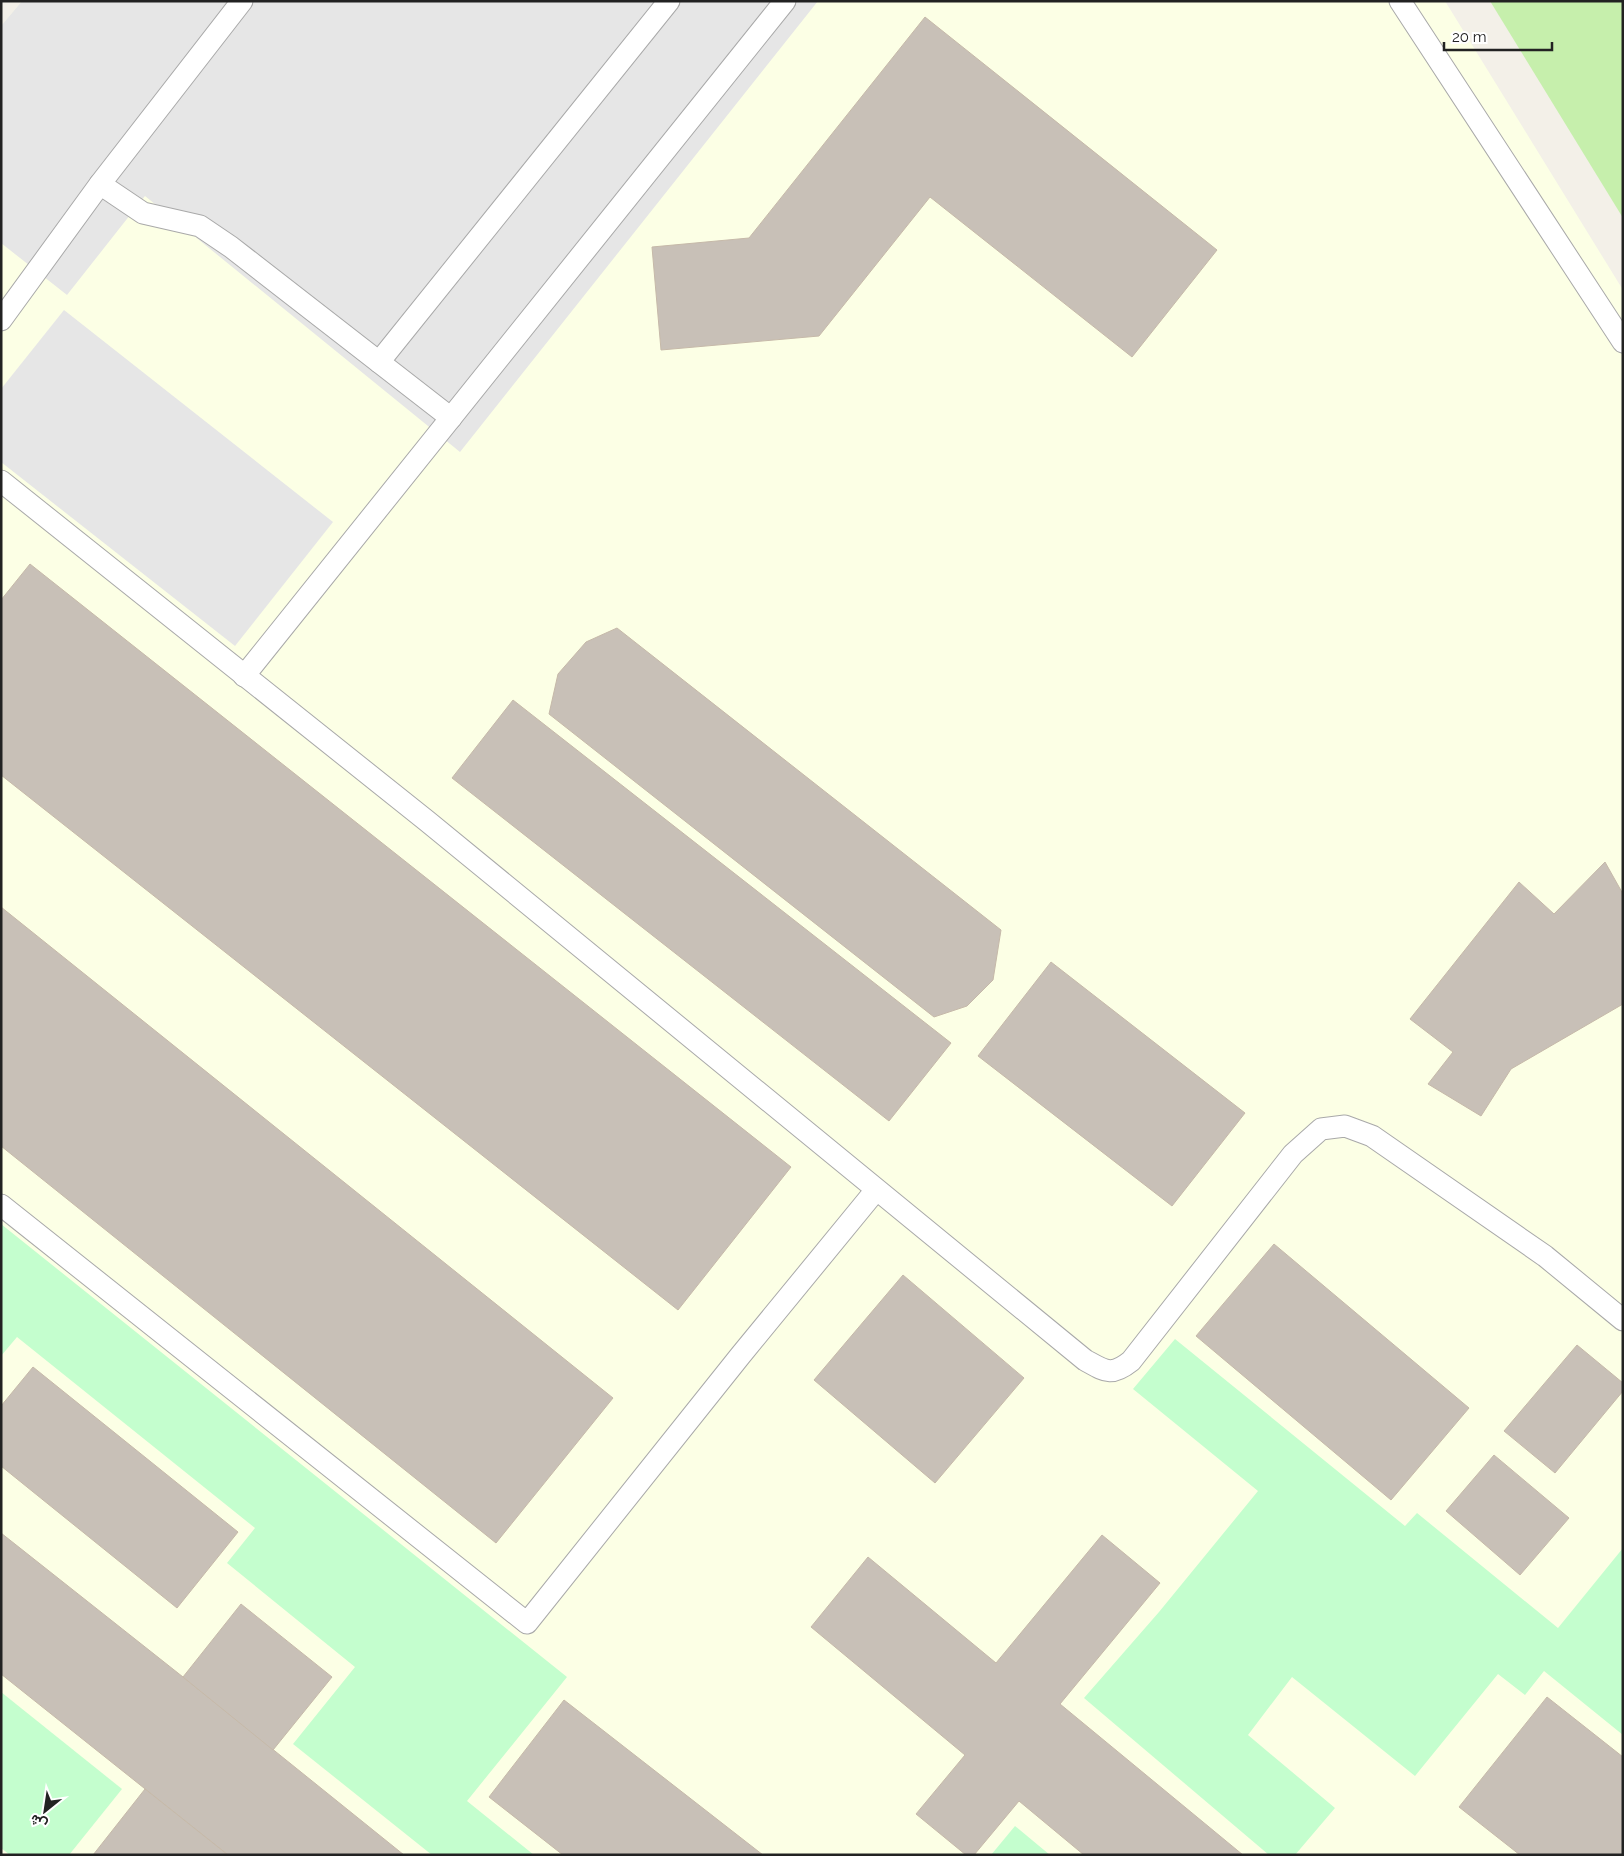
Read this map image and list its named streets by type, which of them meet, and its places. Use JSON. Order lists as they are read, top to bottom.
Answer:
{
  "scale_bar": "20 m",
  "north": "bottom left"
}
